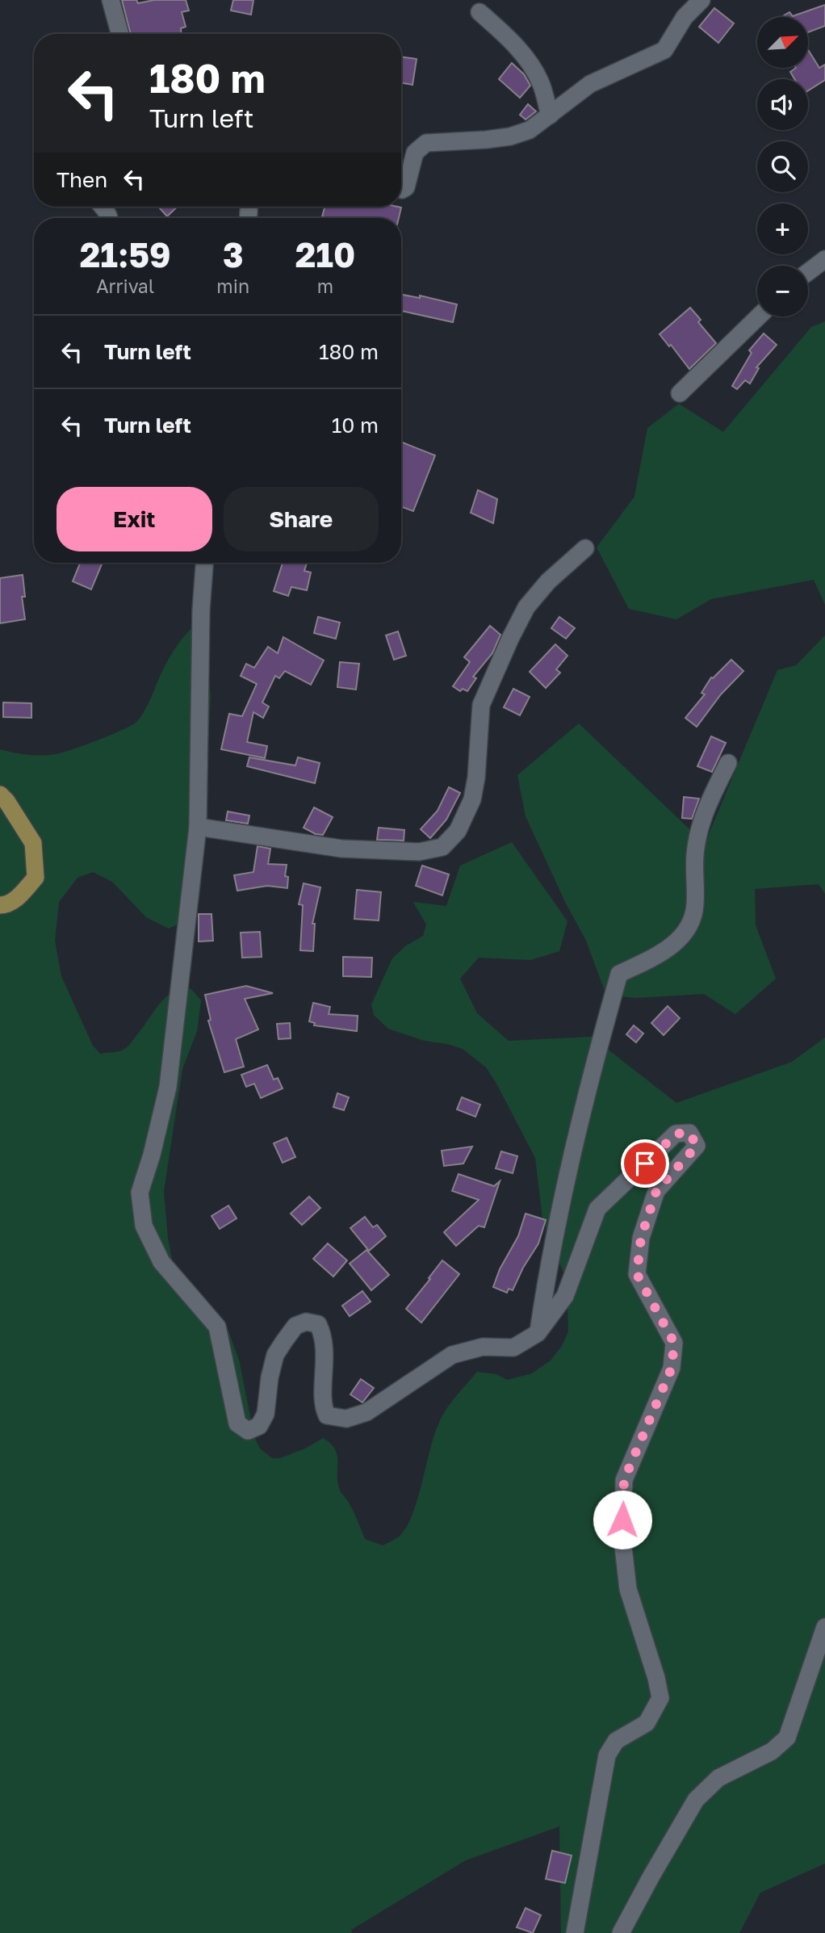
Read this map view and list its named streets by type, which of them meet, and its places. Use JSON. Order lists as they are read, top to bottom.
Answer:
{
  "north": "top right",
  "page": {
    "map_buttons": ["+", "−"],
    "turn": ["180 m", "Turn left"],
    "then": "Then",
    "eta": [
      "21:59",
      "Arrival",
      "3",
      "min",
      "210",
      "m"
    ],
    "list": [
      {
        "name": "Turn left",
        "value": "180 m"
      },
      {
        "name": "Turn left",
        "value": "10 m"
      }
    ],
    "buttons": ["Exit", "Share"]
  }
}
